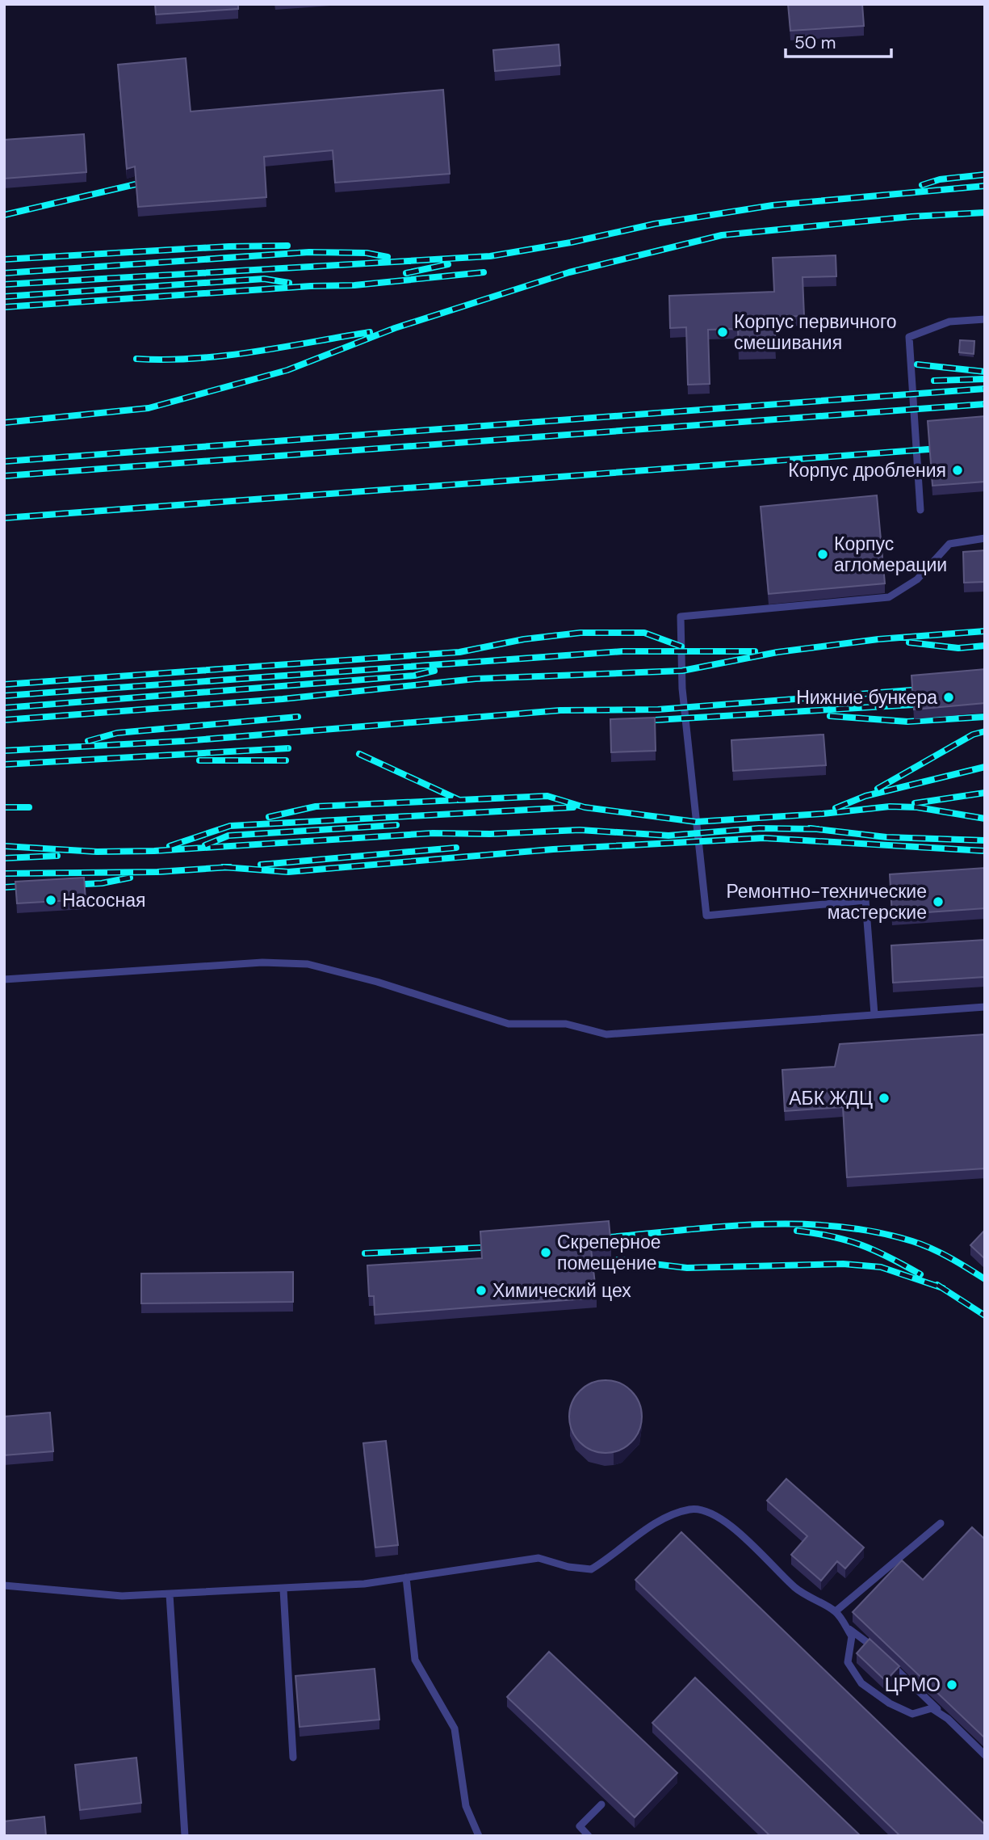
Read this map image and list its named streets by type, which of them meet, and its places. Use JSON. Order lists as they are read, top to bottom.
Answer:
{
  "places": [
    "Корпус первичного смешивания",
    "Корпус дробления",
    "Корпус агломерации",
    "Нижние бункера",
    "Насосная",
    "Ремонтно-технические мастерские",
    "АБК ЖДЦ",
    "Скреперное помещение",
    "Химический цех",
    "ЦРМО"
  ],
  "scale_bar": "50 m"
}
